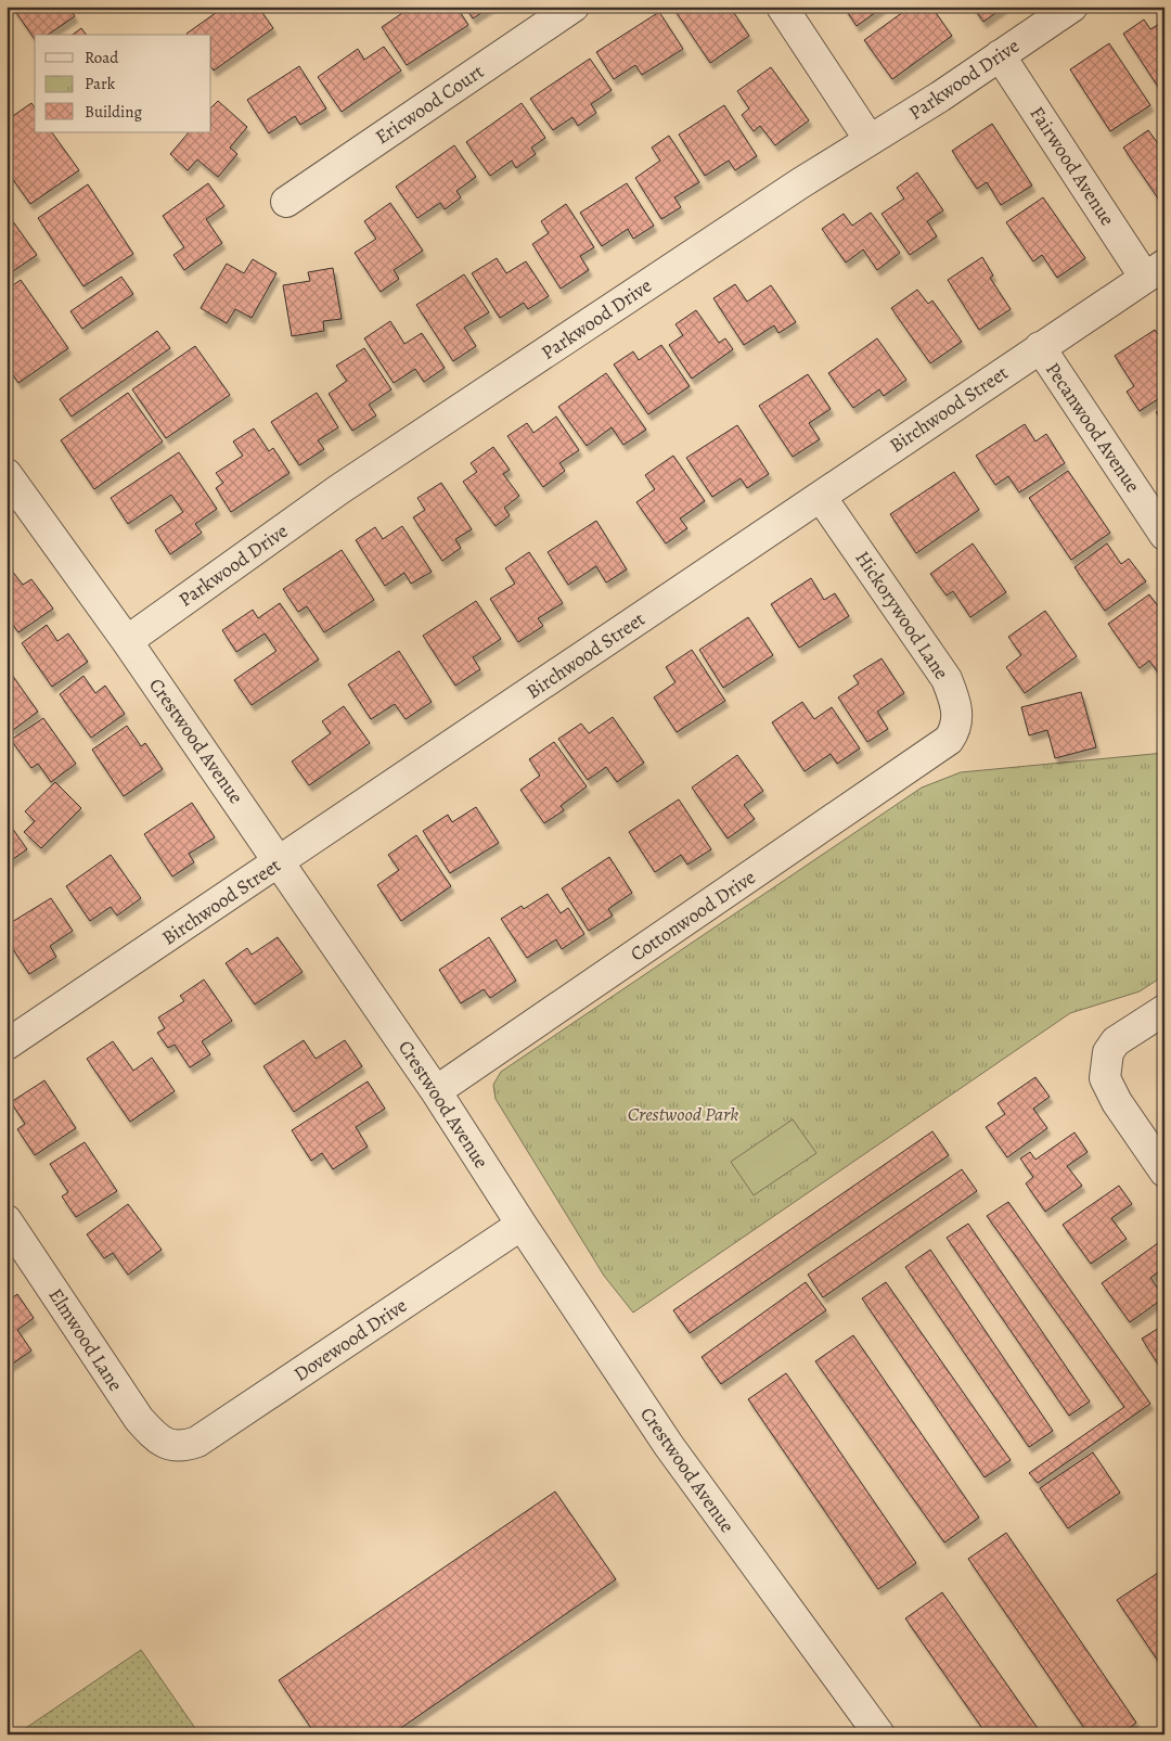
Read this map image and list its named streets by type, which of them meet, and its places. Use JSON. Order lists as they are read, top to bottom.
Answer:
{
  "streets": {
    "street": [
      "Parkwood Drive",
      "Ericwood Court",
      "Fairwood Avenue",
      "Birchwood Street",
      "Pecanwood Avenue",
      "Hickorywood Lane",
      "Crestwood Avenue",
      "Cottonwood Drive",
      "Elmwood Lane",
      "Dovewood Drive"
    ]
  },
  "crossings": [
    ["Parkwood Drive", "Fairwood Avenue"],
    ["Parkwood Drive", "Crestwood Avenue"],
    ["Fairwood Avenue", "Birchwood Street"],
    ["Birchwood Street", "Pecanwood Avenue"],
    ["Birchwood Street", "Hickorywood Lane"],
    ["Birchwood Street", "Crestwood Avenue"],
    ["Hickorywood Lane", "Cottonwood Drive"],
    ["Crestwood Avenue", "Cottonwood Drive"],
    ["Crestwood Avenue", "Dovewood Drive"],
    ["Elmwood Lane", "Dovewood Drive"]
  ],
  "parks": ["Crestwood Park"],
  "legend": ["Road", "Park", "Building"]
}
